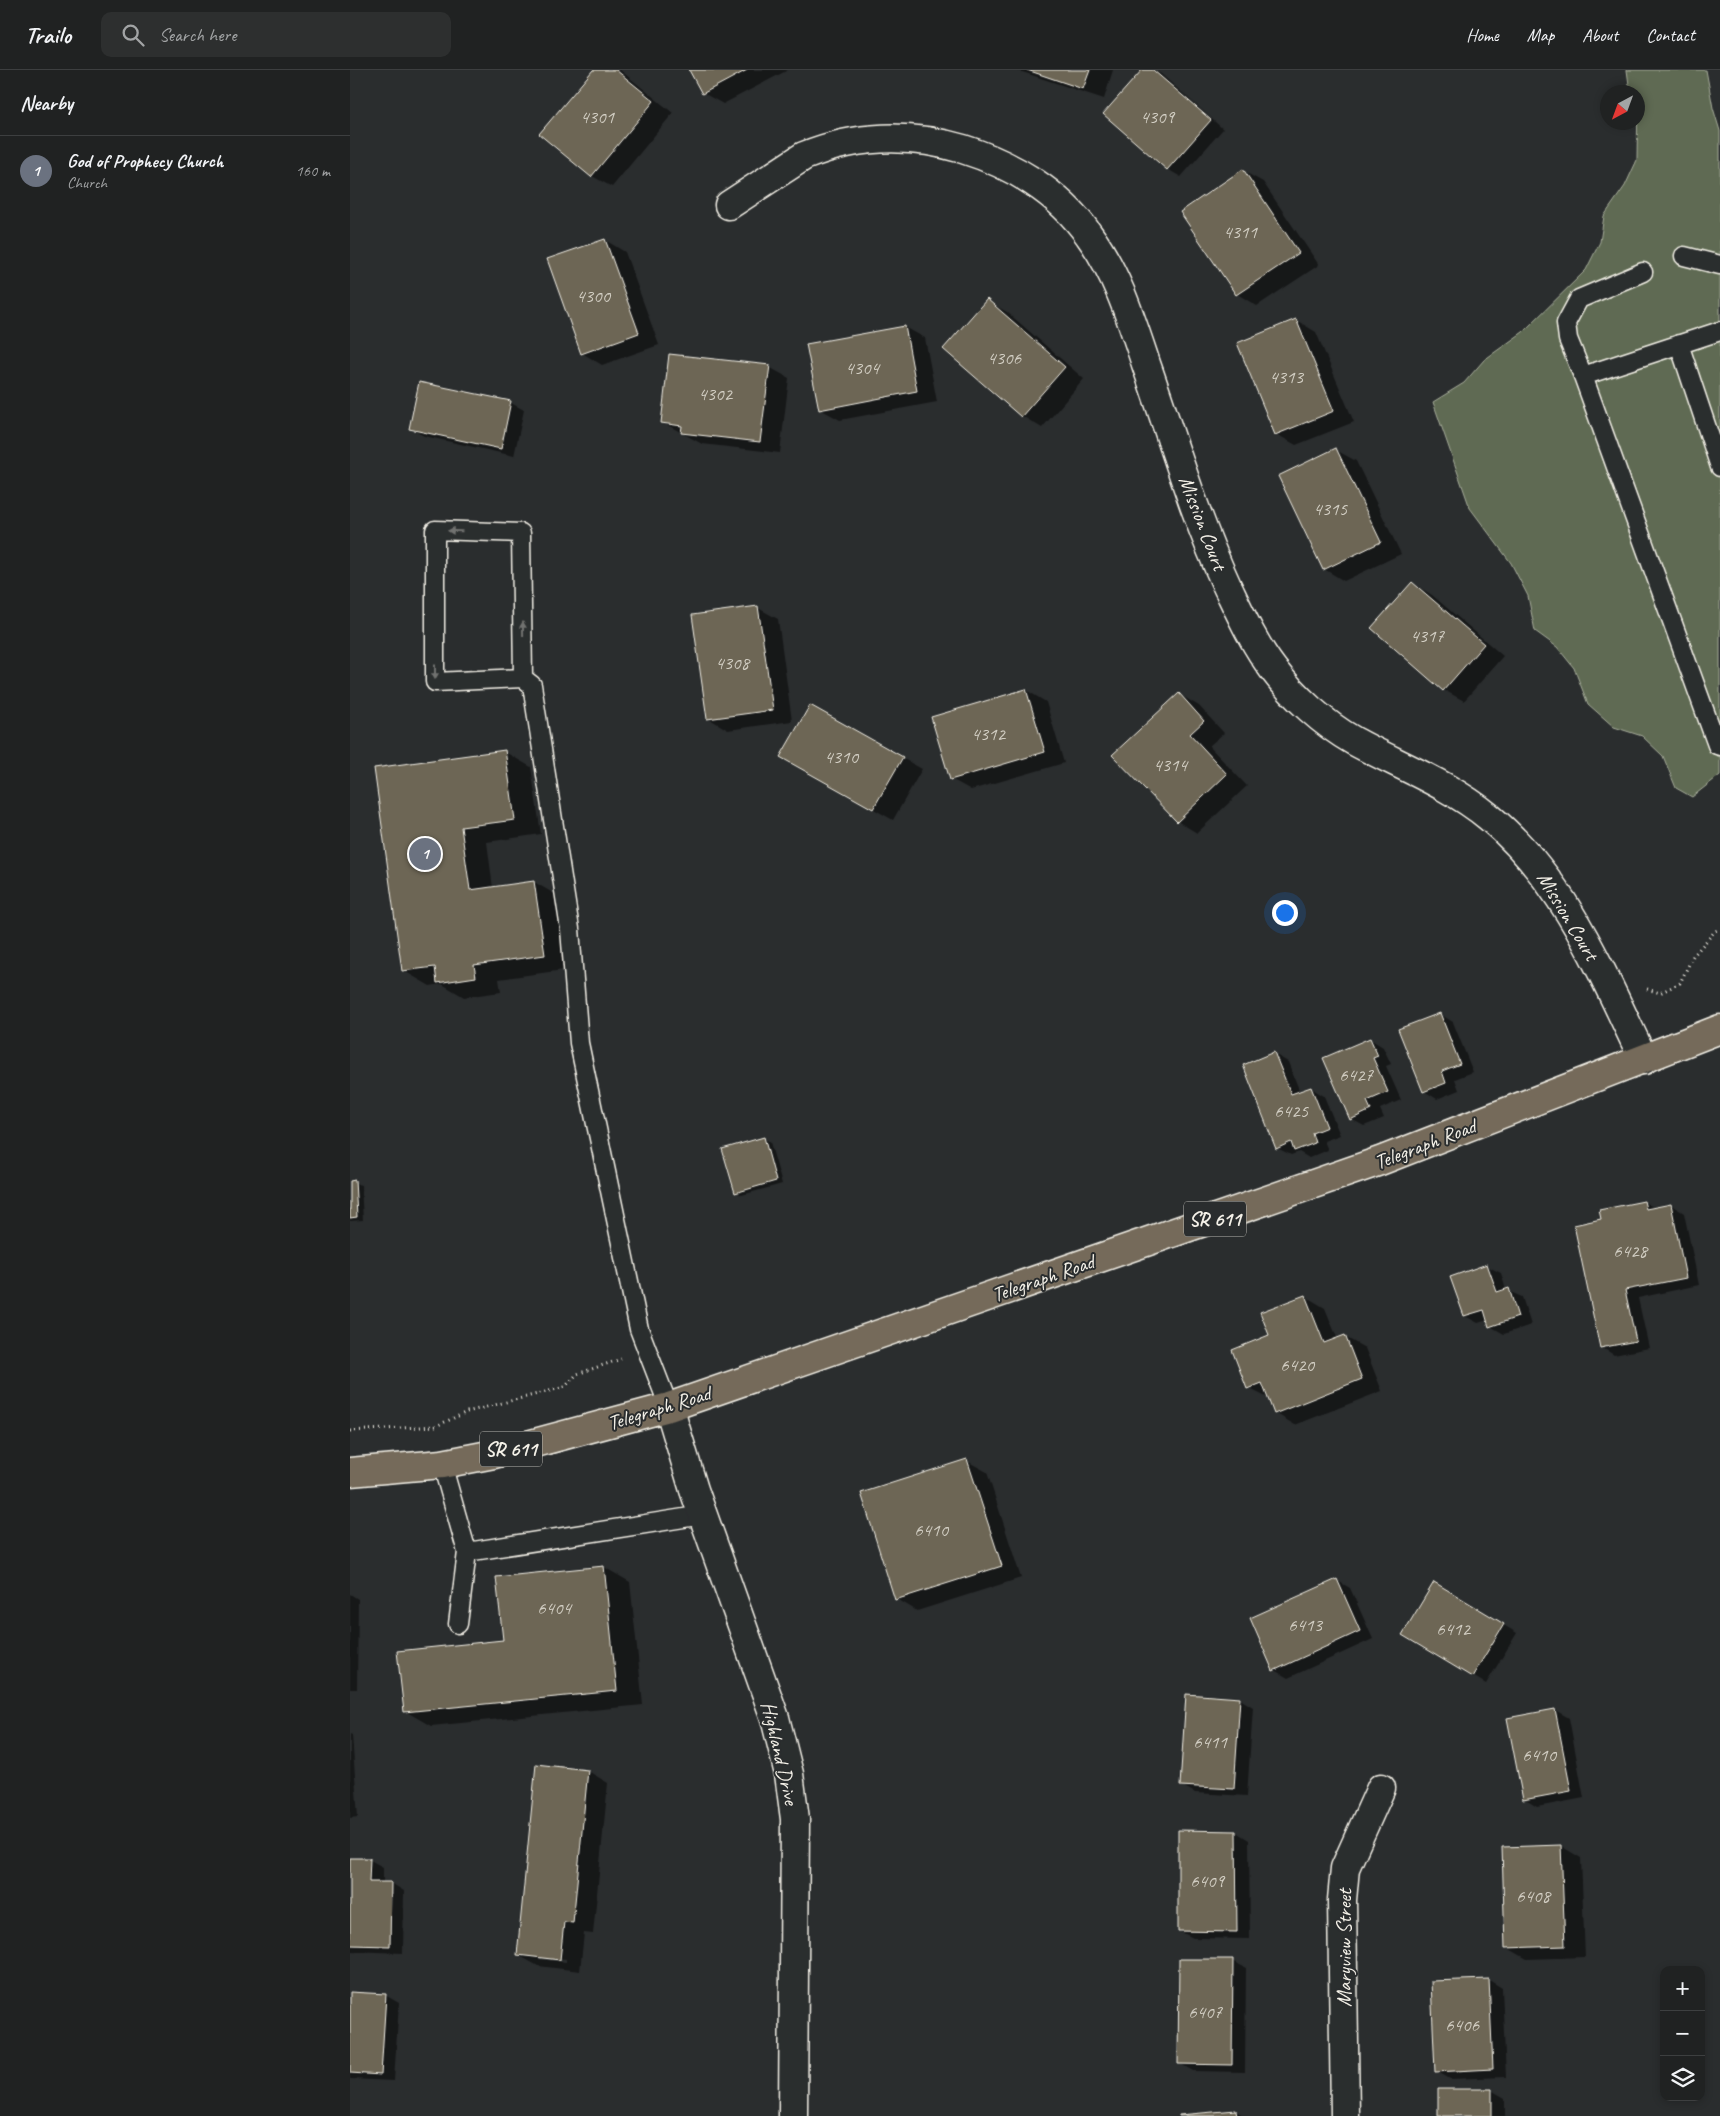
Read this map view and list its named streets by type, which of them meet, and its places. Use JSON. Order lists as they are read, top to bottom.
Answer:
{
  "streets": {
    "main road": ["Telegraph Road", "SR 611"],
    "street": ["Mission Court", "Highland Drive", "Maryview Street"]
  },
  "crossings": [
    ["Mission Court", "Telegraph Road"],
    ["Telegraph Road", "Highland Drive"]
  ],
  "house_numbers": [
    "4301",
    "4309",
    "4311",
    "4300",
    "4306",
    "4304",
    "4313",
    "4302",
    "4315",
    "4317",
    "4308",
    "4312",
    "4310",
    "4314",
    "6427",
    "6425",
    "6428",
    "6420",
    "6410",
    "6404",
    "6413",
    "6412",
    "6411",
    "6410",
    "6409",
    "6408",
    "6407",
    "6406"
  ],
  "north": "bottom left",
  "page": {
    "header": "Trailo",
    "search": "Search here",
    "nav": [
      "Home",
      "Map",
      "About",
      "Contact"
    ],
    "heading": "Nearby",
    "list": [
      {
        "mark": "1",
        "name": "God of Prophecy Church",
        "note": "Church",
        "value": "160 m"
      }
    ],
    "pins": "1",
    "map_buttons": ["+", "−"]
  }
}
